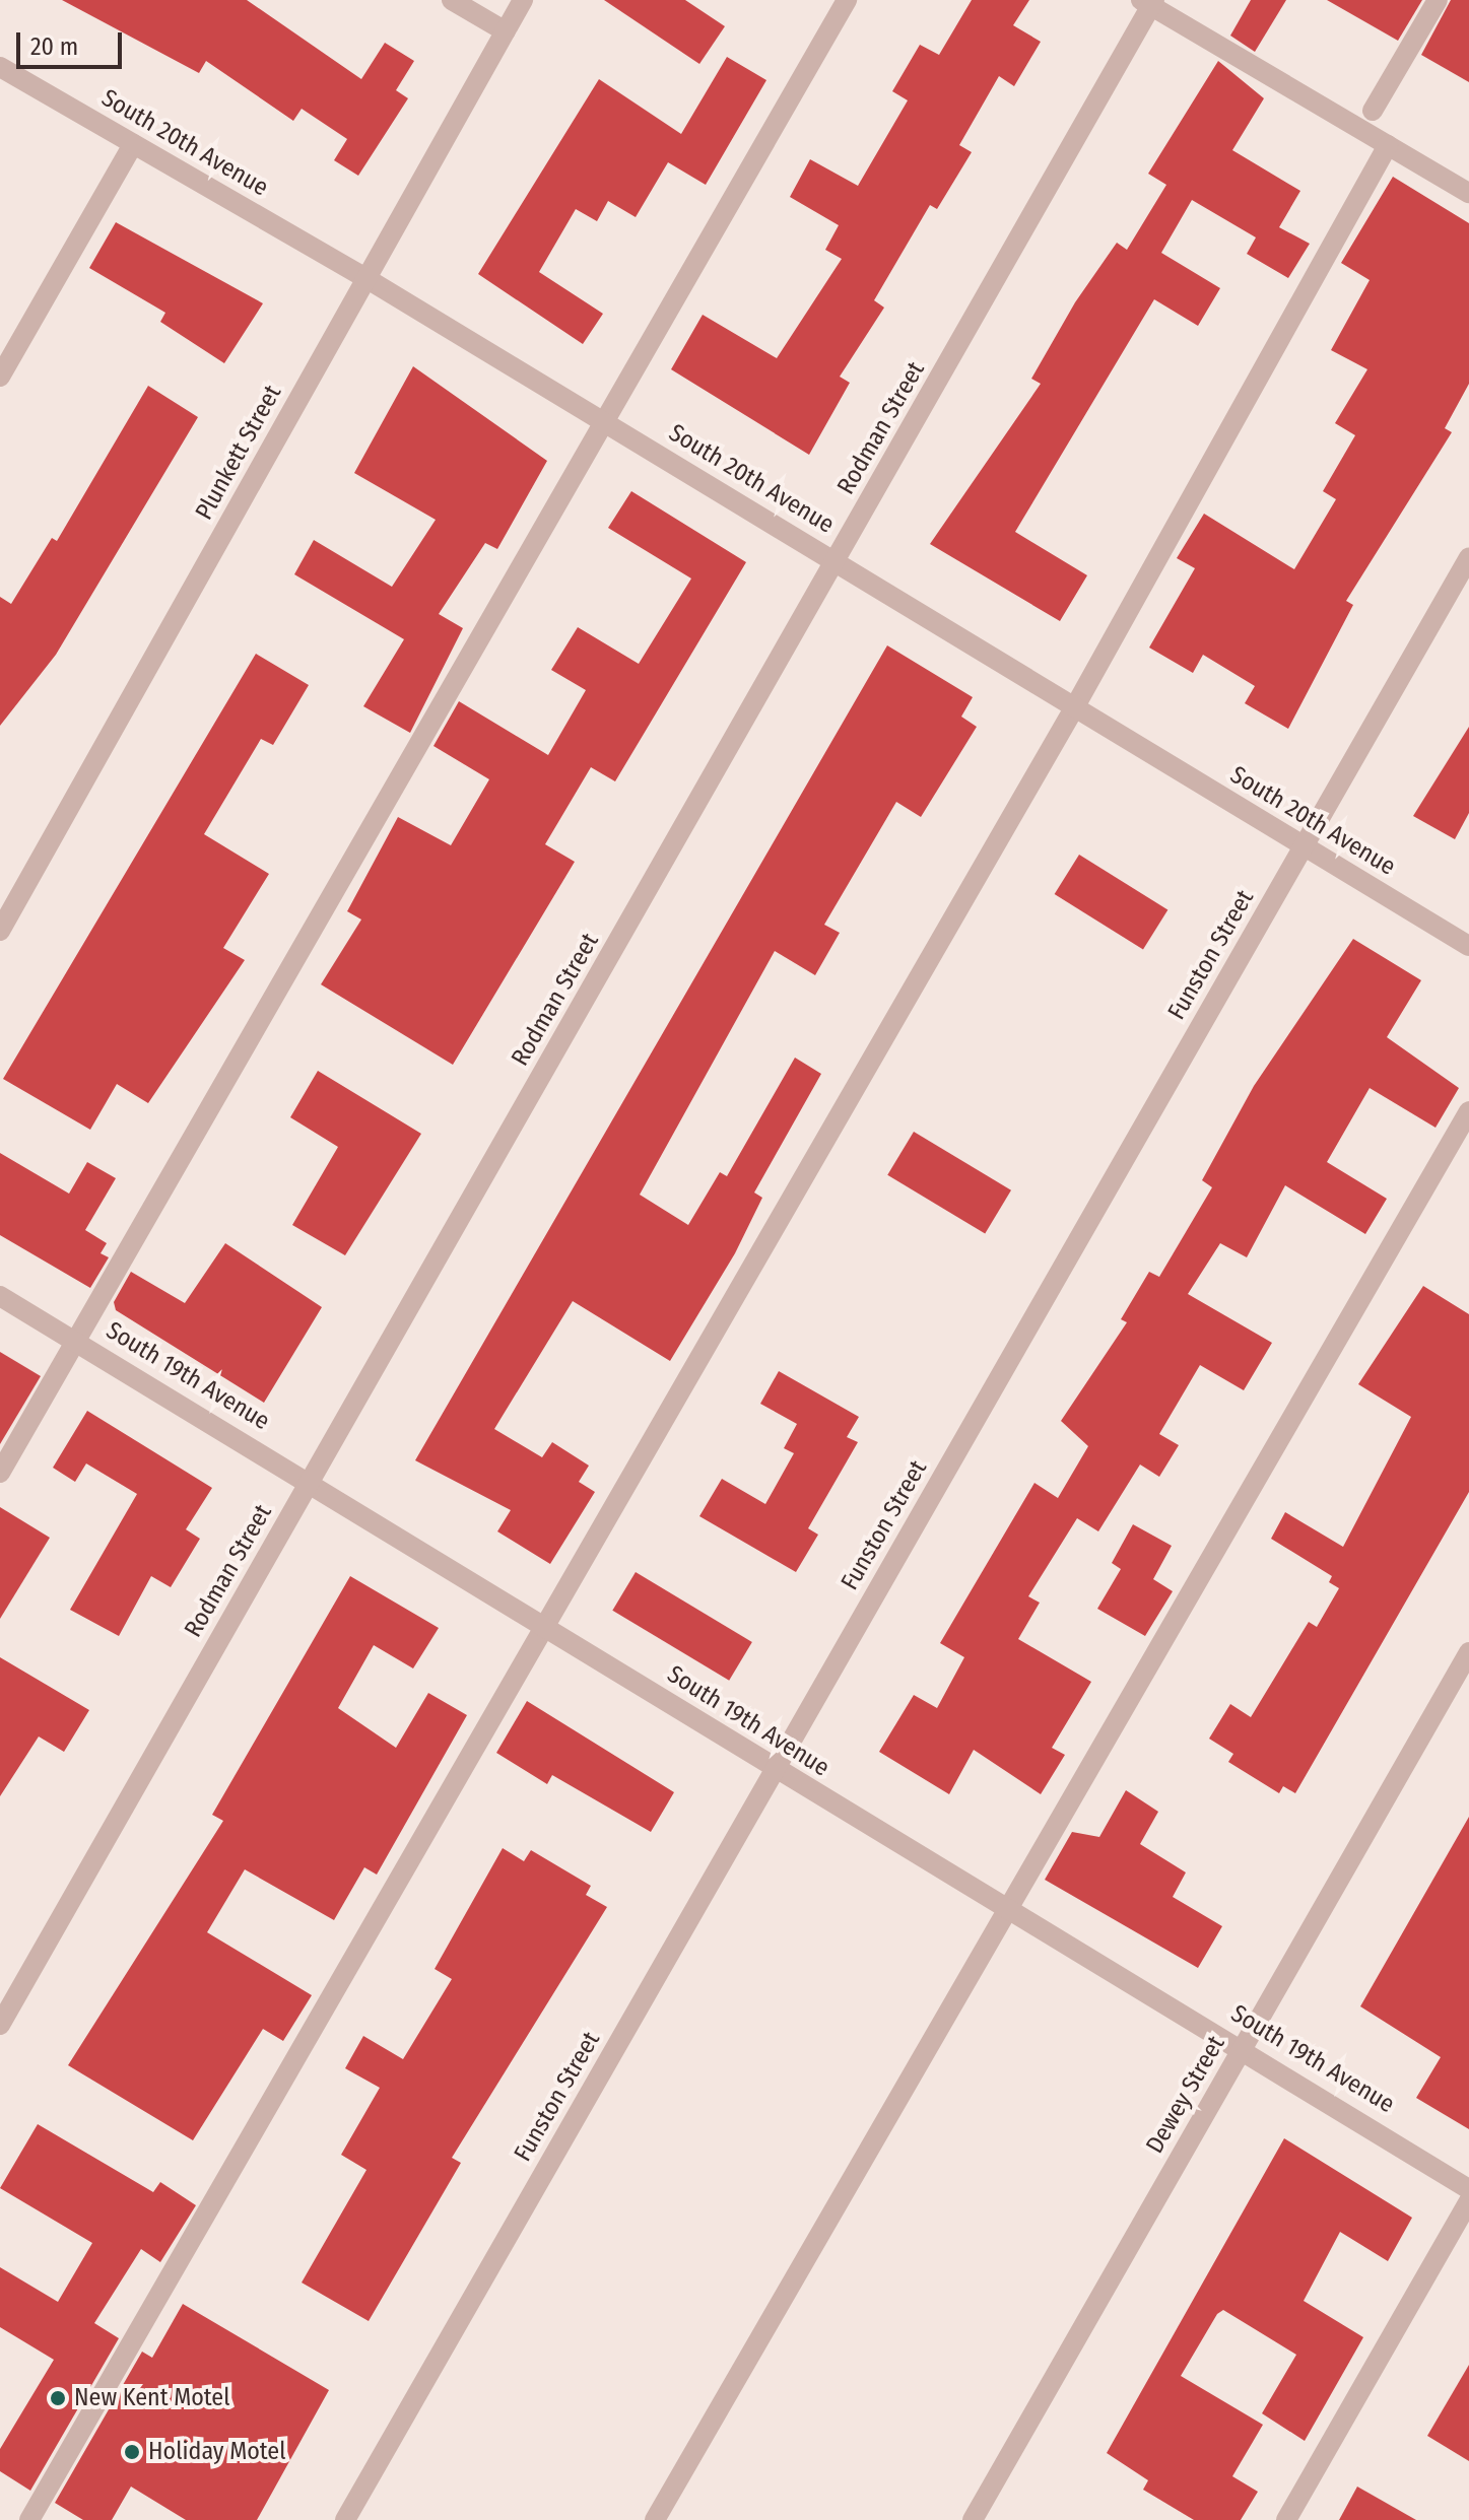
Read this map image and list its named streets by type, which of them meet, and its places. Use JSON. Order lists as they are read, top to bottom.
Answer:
{
  "streets": {
    "street": [
      "South 20th Avenue",
      "Rodman Street",
      "Plunkett Street",
      "Funston Street",
      "South 19th Avenue",
      "Dewey Street"
    ]
  },
  "crossings": [
    ["South 20th Avenue", "Rodman Street"],
    ["South 20th Avenue", "Plunkett Street"],
    ["South 20th Avenue", "Funston Street"],
    ["Rodman Street", "South 19th Avenue"],
    ["Funston Street", "South 19th Avenue"],
    ["South 19th Avenue", "Dewey Street"]
  ],
  "places": ["New Kent Motel", "Holiday Motel"],
  "scale_bar": "20 m"
}
